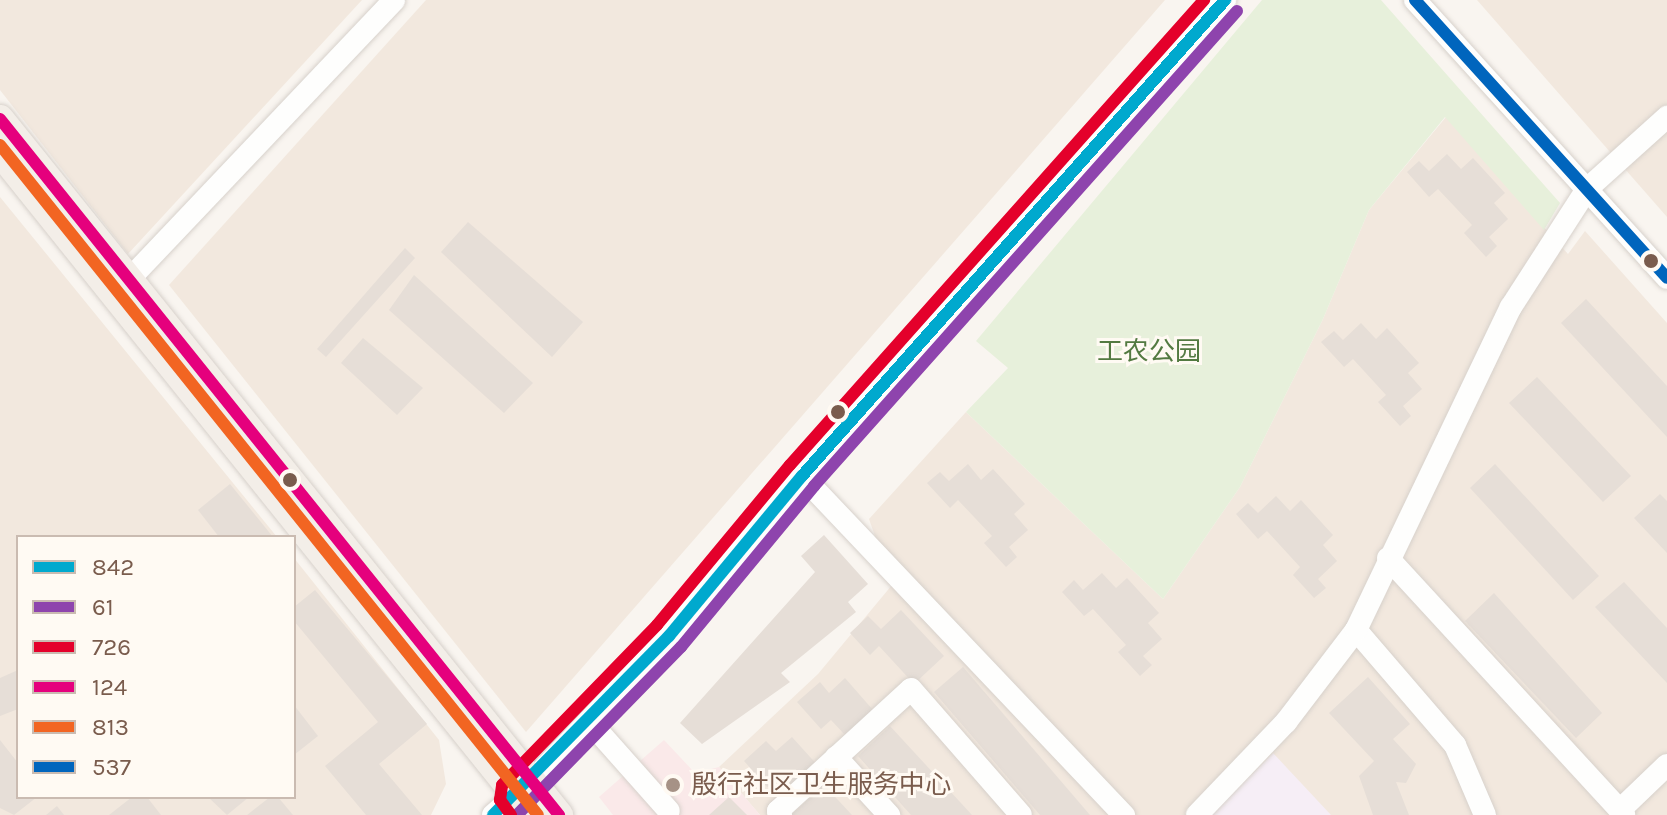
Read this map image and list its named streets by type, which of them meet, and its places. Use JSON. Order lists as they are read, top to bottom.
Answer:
{
  "parks": ["工农公园"],
  "places": ["殷行社区卫生服务中心"],
  "lines": [
    "transit line 842",
    "transit line 726",
    "transit line 537",
    "transit line 61",
    "transit line 124",
    "transit line 813"
  ],
  "legend": [
    "842",
    "61",
    "726",
    "124",
    "813",
    "537"
  ]
}
